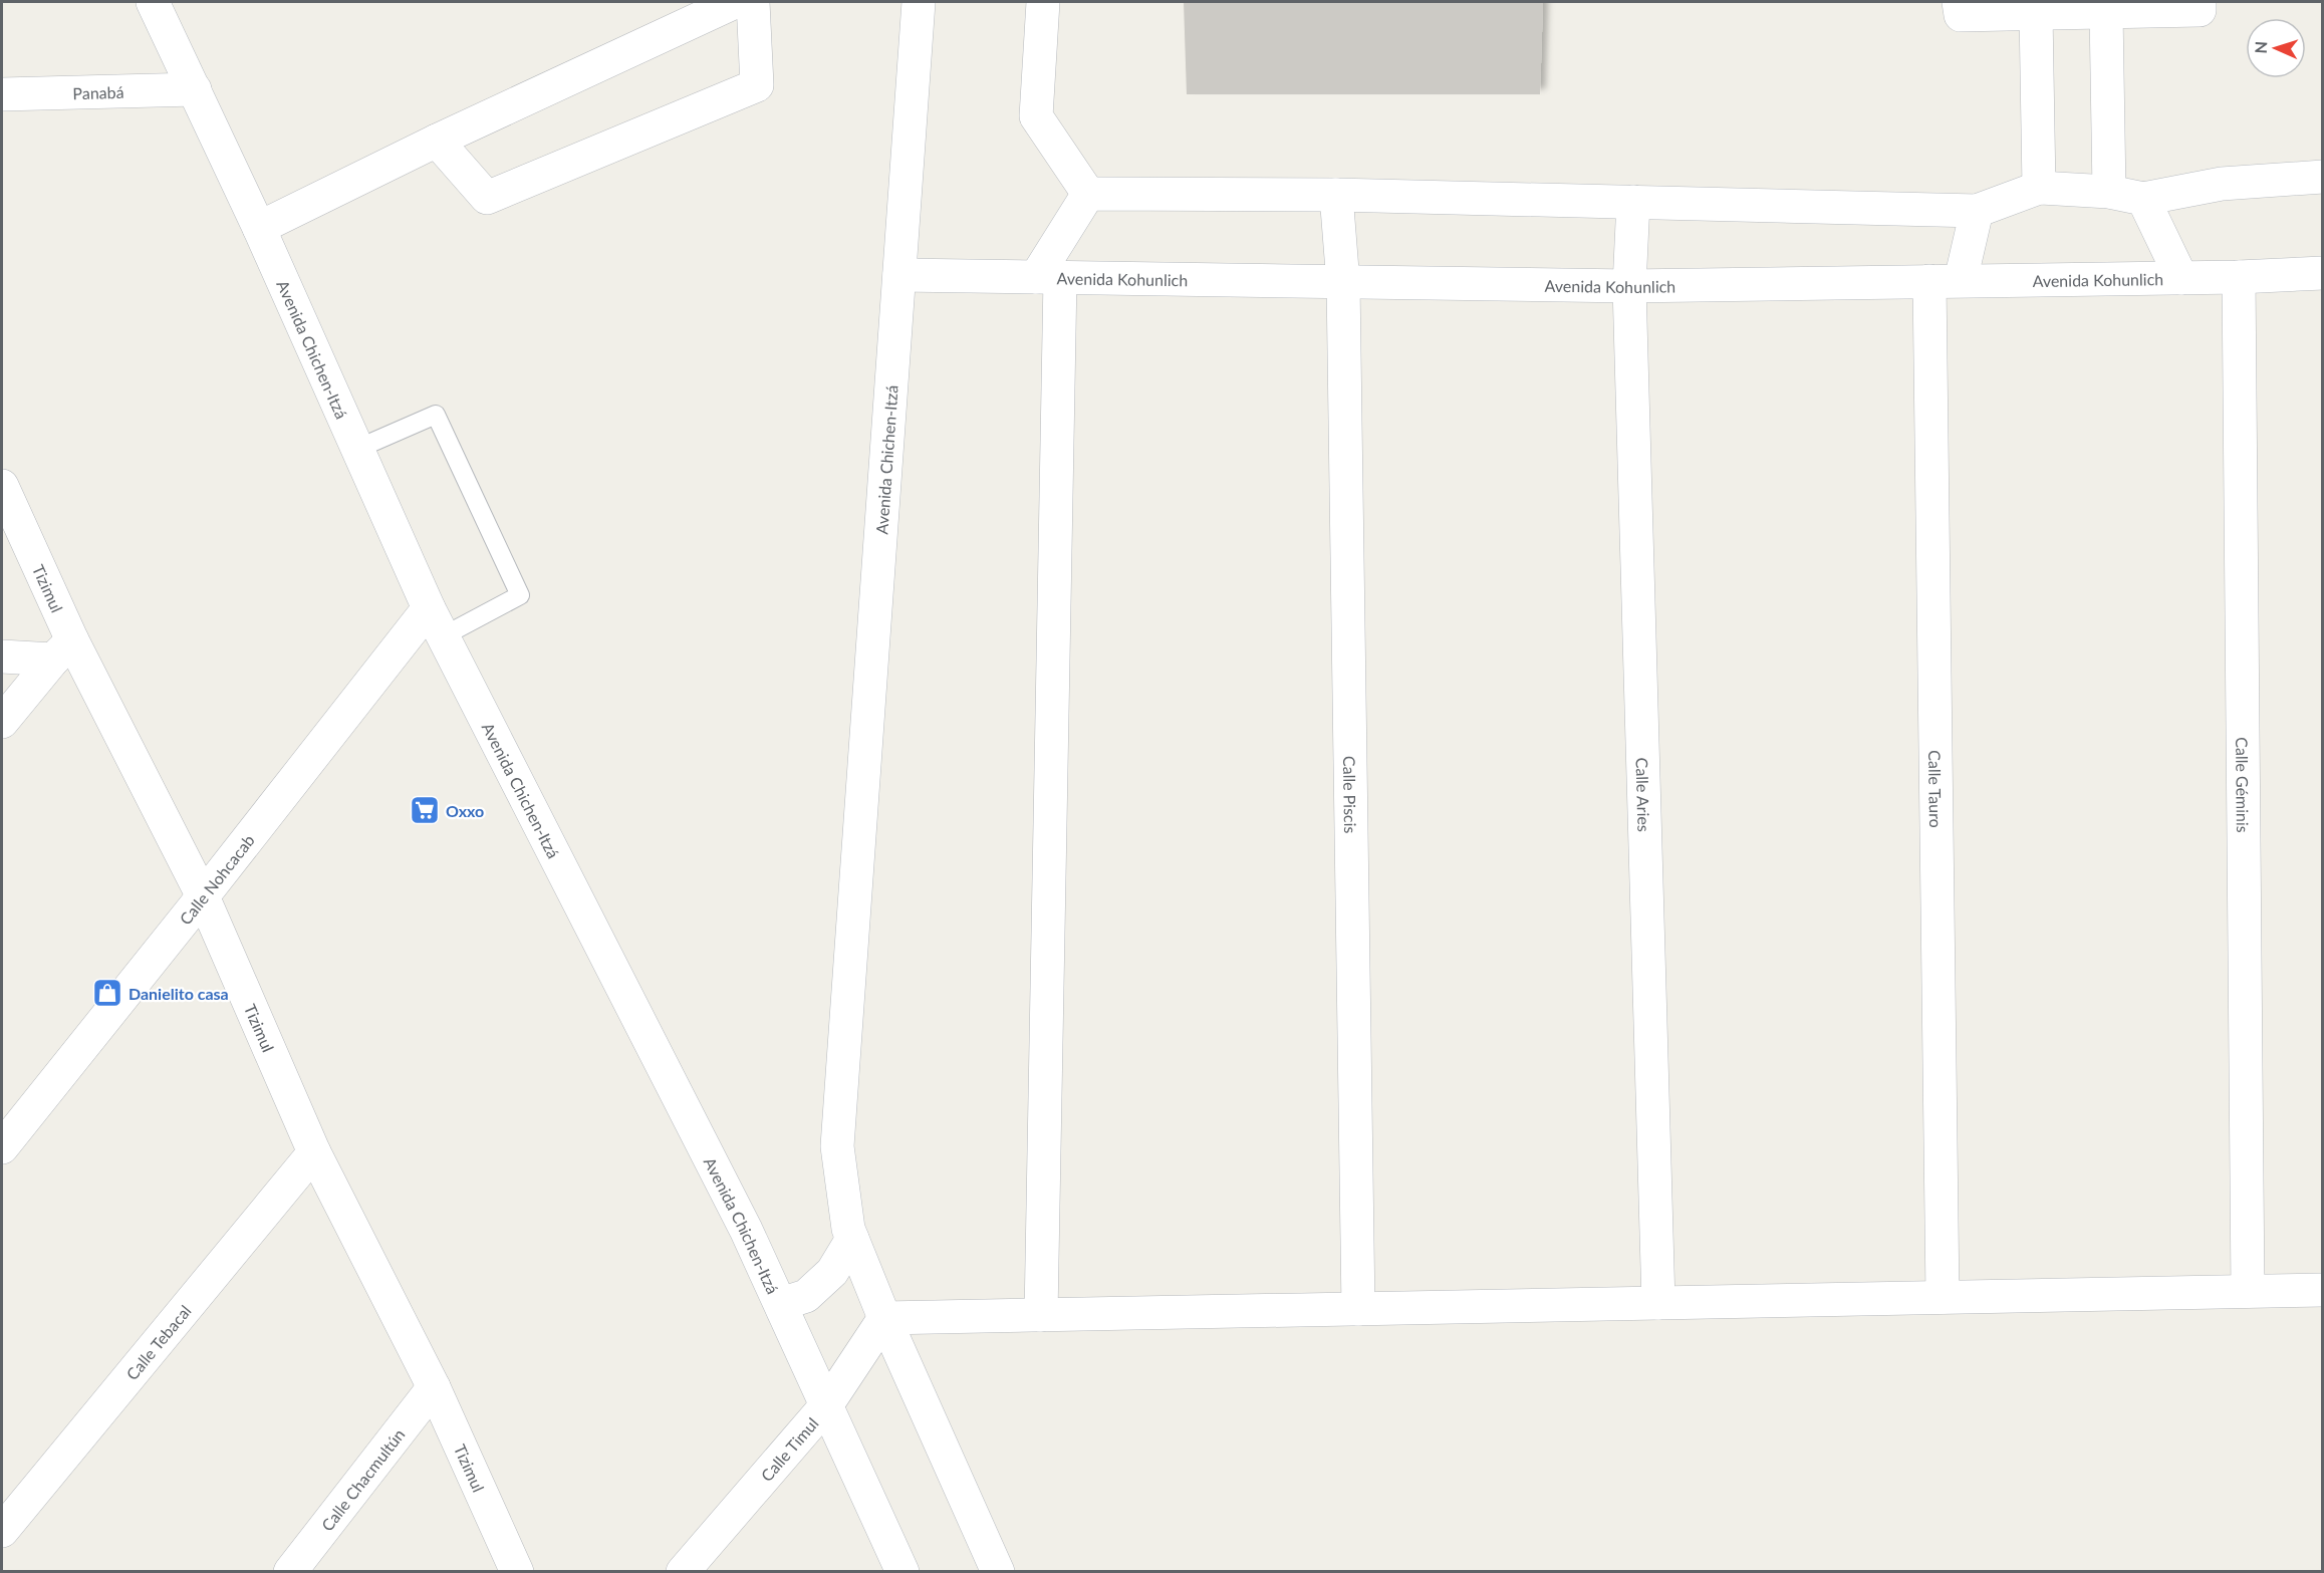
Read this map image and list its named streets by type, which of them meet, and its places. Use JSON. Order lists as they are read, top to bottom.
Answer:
{
  "streets": {
    "street": [
      "Panabá",
      "Avenida Kohunlich",
      "Avenida Chichen-Itzá",
      "Tizimul",
      "Calle Géminis",
      "Calle Tauro",
      "Calle Aries",
      "Calle Piscis",
      "Calle Nohcacab",
      "Calle Tebacal",
      "Calle Timul",
      "Calle Chacmultún"
    ]
  },
  "crossings": [
    ["Panabá", "Avenida Chichen-Itzá"],
    ["Avenida Kohunlich", "Avenida Chichen-Itzá"],
    ["Avenida Kohunlich", "Calle Géminis"],
    ["Avenida Kohunlich", "Calle Tauro"],
    ["Avenida Kohunlich", "Calle Aries"],
    ["Avenida Kohunlich", "Calle Piscis"],
    ["Avenida Chichen-Itzá", "Calle Nohcacab"],
    ["Avenida Chichen-Itzá", "Calle Timul"],
    ["Tizimul", "Calle Nohcacab"],
    ["Tizimul", "Calle Tebacal"],
    ["Tizimul", "Calle Chacmultún"]
  ],
  "places": {
    "supermarket": ["Oxxo"],
    "shop": ["Danielito casa"]
  },
  "north": "left"
}
